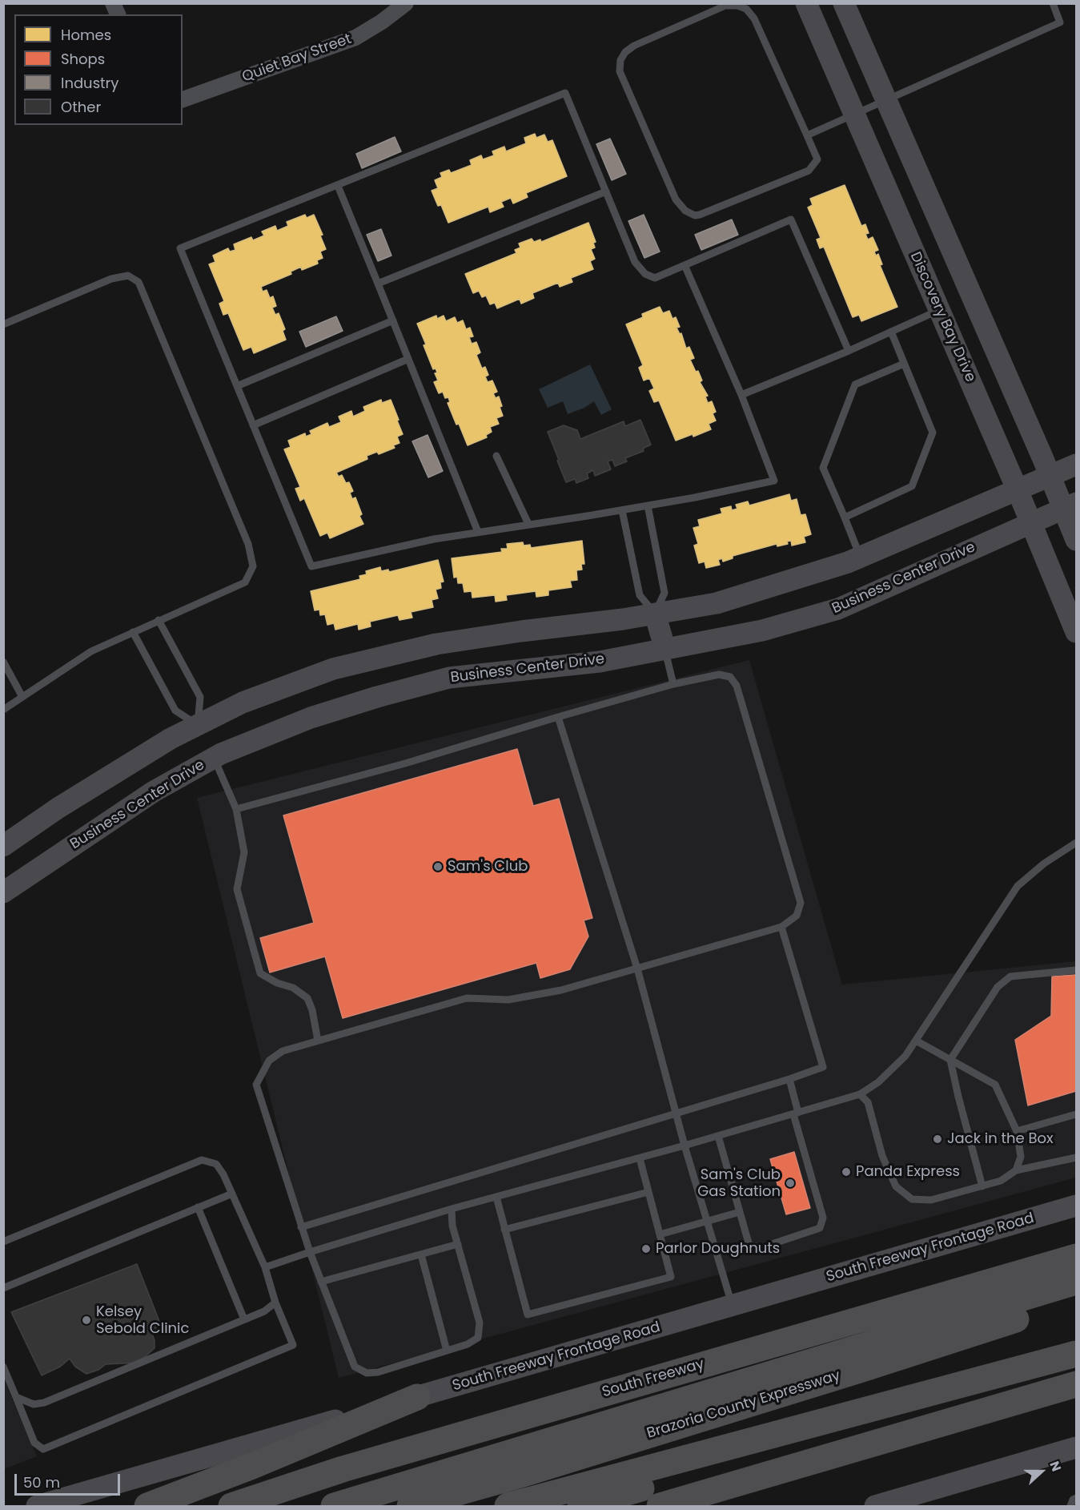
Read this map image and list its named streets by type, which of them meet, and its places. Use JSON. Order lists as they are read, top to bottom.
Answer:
{
  "streets": {
    "highway": ["South Freeway", "Brazoria County Expressway"],
    "street": [
      "Quiet Bay Street",
      "Discovery Bay Drive",
      "Business Center Drive",
      "South Freeway Frontage Road"
    ]
  },
  "crossings": [
    ["Discovery Bay Drive", "Business Center Drive"]
  ],
  "places": [
    "Sam's Club",
    "Jack in the Box",
    "Panda Express",
    "Sam's Club Gas Station",
    "Parlor Doughnuts",
    "Kelsey Sebold Clinic"
  ],
  "legend": [
    "Homes",
    "Shops",
    "Industry",
    "Other"
  ],
  "scale_bar": "50 m",
  "north": "right"
}
